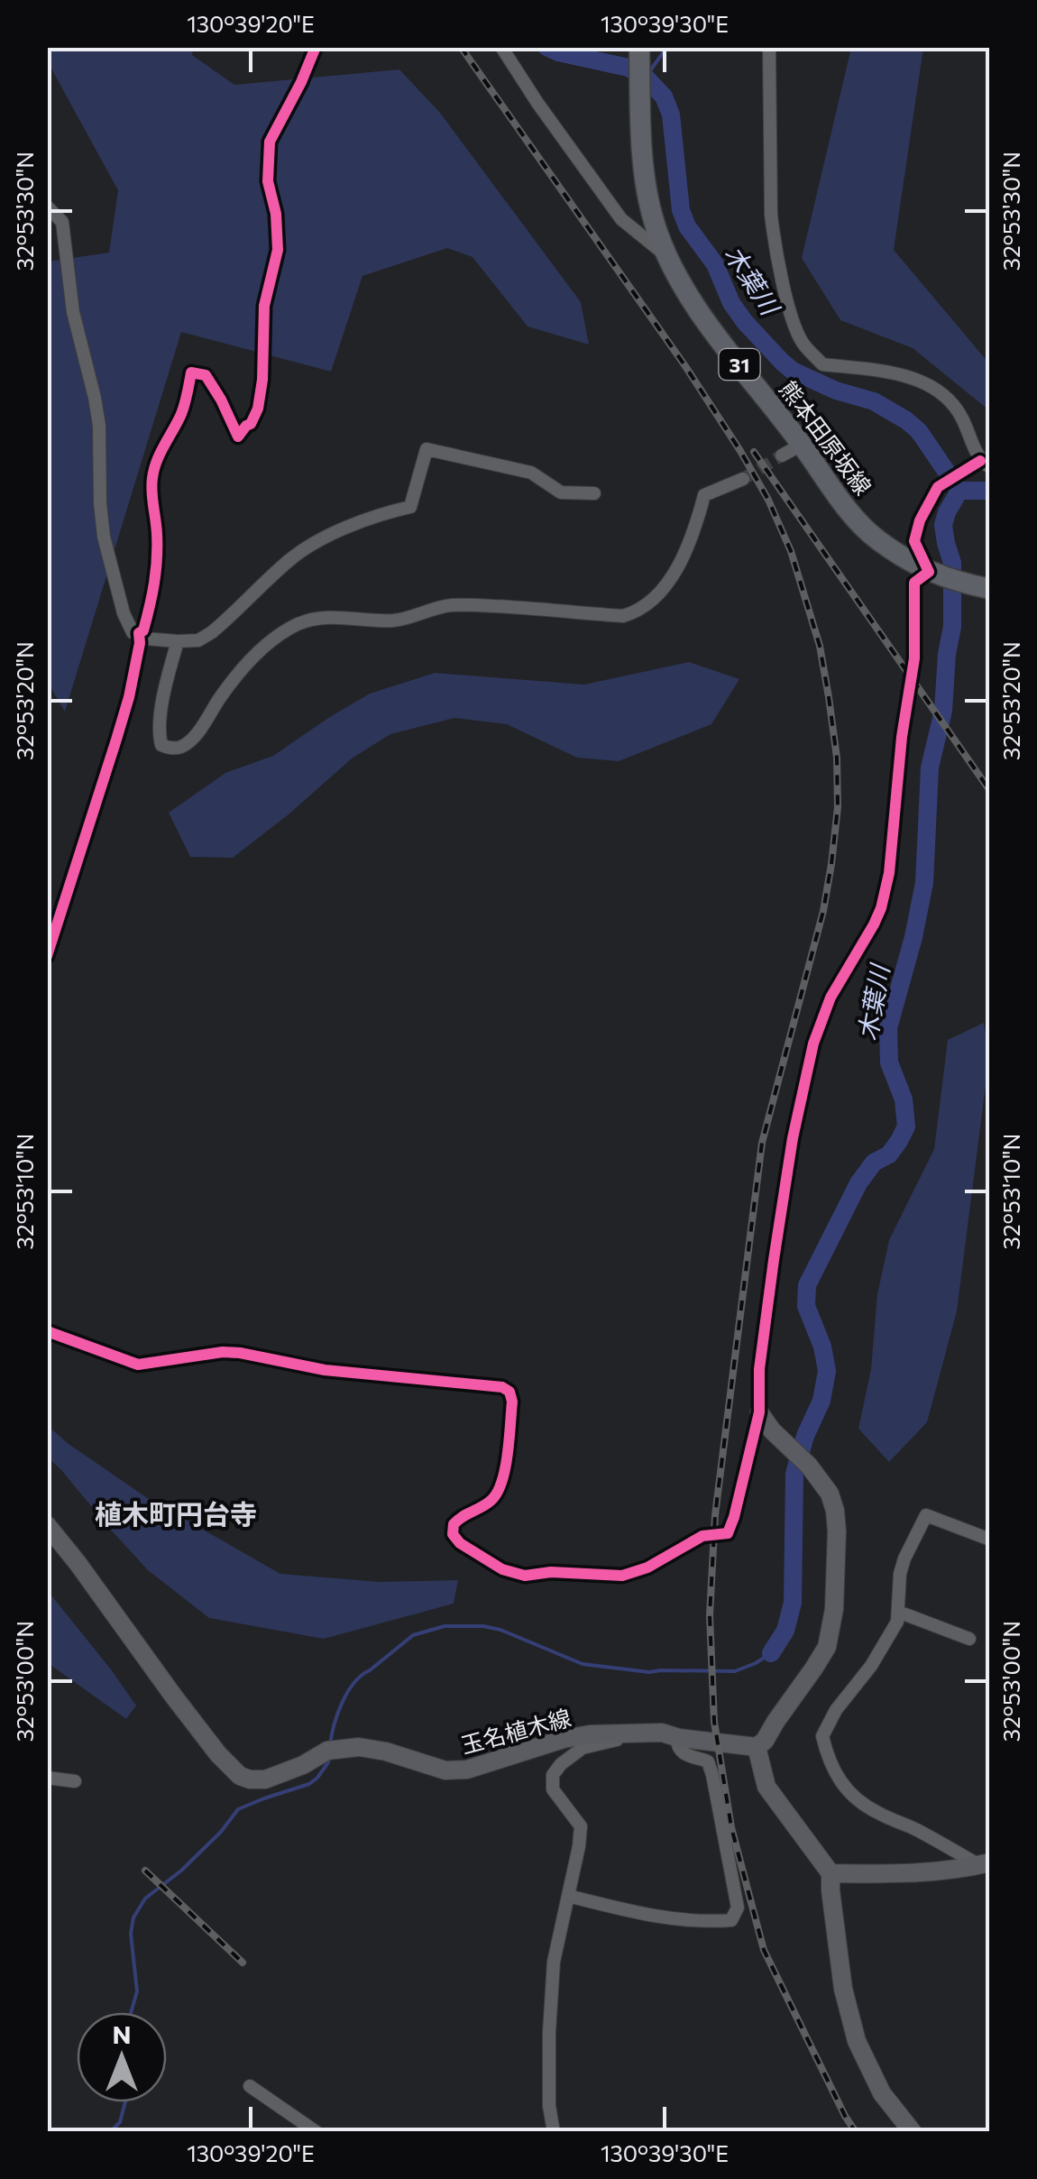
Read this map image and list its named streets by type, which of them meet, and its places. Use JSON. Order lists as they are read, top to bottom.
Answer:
{
  "streets": {
    "main road": ["31", "熊本田原坂線", "玉名植木線"]
  },
  "districts": ["植木町円台寺"],
  "water": ["木葉川"],
  "north": "top",
  "coordinates": [
    "130°39'20\"E",
    "130°39'30\"E",
    "32°53'30\"N",
    "32°53'20\"N",
    "32°53'10\"N",
    "32°53'00\"N"
  ]
}
